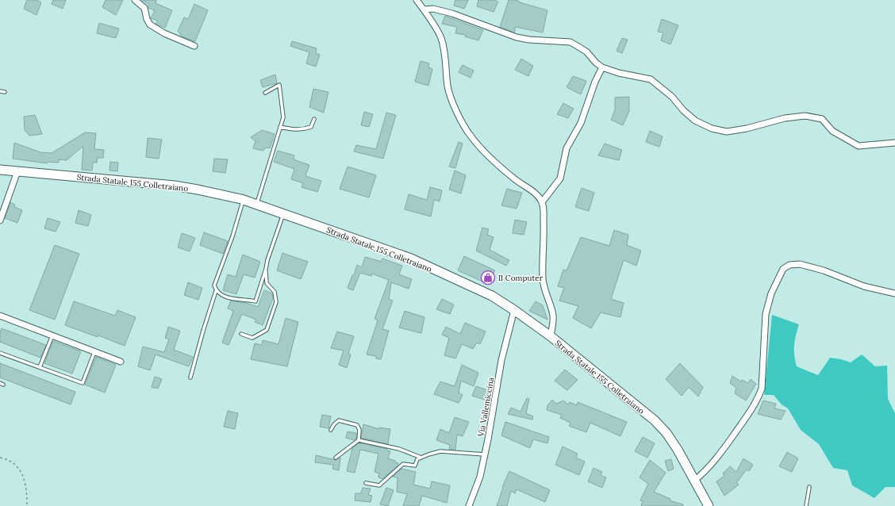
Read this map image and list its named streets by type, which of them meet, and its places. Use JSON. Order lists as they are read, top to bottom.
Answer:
{
  "streets": {
    "main road": ["Strada Statale 155 Colletraiano"],
    "street": ["Via Vallemiccina"]
  },
  "crossings": [
    ["Strada Statale 155 Colletraiano", "Via Vallemiccina"]
  ],
  "places": {
    "shop": ["Il Computer"]
  }
}
